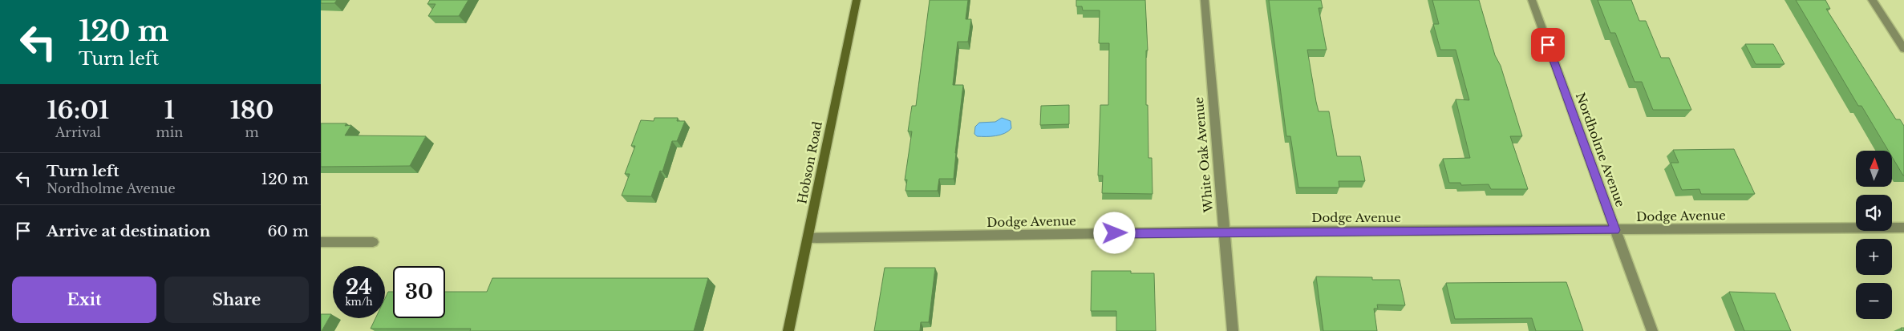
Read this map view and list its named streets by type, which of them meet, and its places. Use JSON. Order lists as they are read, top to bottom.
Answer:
{
  "streets": {
    "main road": ["Hobson Road"],
    "street": ["Nordholme Avenue", "White Oak Avenue", "Dodge Avenue"]
  },
  "crossings": [
    ["Nordholme Avenue", "Dodge Avenue"],
    ["White Oak Avenue", "Dodge Avenue"],
    ["Hobson Road", "Dodge Avenue"]
  ],
  "north": "top",
  "page": {
    "turn": ["120 m", "Turn left"],
    "eta": [
      "16:01",
      "Arrival",
      "1",
      "min",
      "180",
      "m"
    ],
    "map_buttons": ["+", "−"],
    "list": [
      {
        "name": "Turn left",
        "note": "Nordholme Avenue",
        "value": "120 m"
      },
      {
        "name": "Arrive at destination",
        "value": "60 m"
      }
    ],
    "speed": "24 km/h",
    "limit": "30",
    "buttons": ["Exit", "Share"]
  }
}
